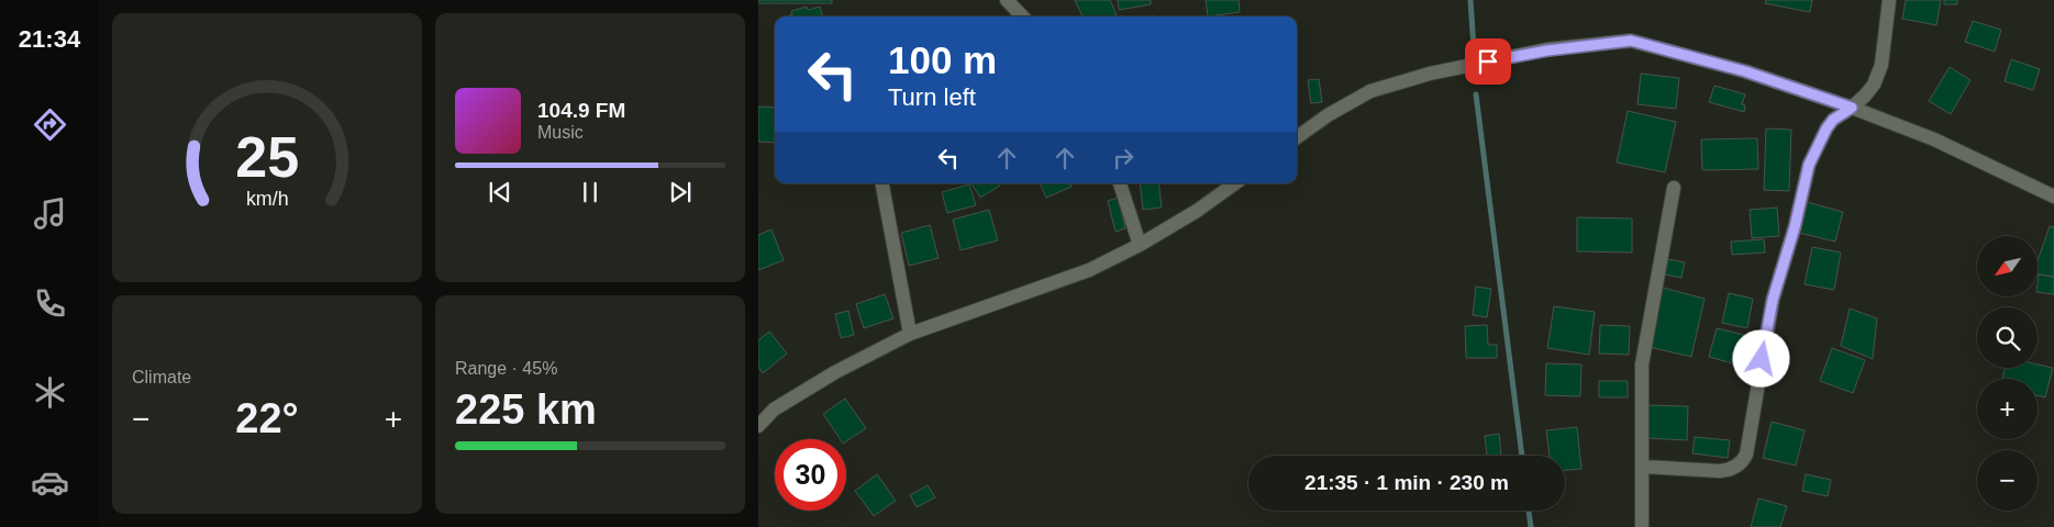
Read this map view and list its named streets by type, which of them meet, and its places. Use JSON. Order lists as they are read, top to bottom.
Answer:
{
  "north": "bottom left",
  "page": {
    "tabs": "21:34",
    "turn": ["100 m", "Turn left"],
    "song": ["104.9 FM", "Music"],
    "map_buttons": ["+", "−"],
    "tile": [
      "Climate",
      ["Range · 45%", "225 km"]
    ],
    "heat": ["−", "22°", "+"],
    "limit": "30",
    "trip": "21:35 · 1 min · 230 m",
    "gauge": ["25", "km/h"]
  }
}
